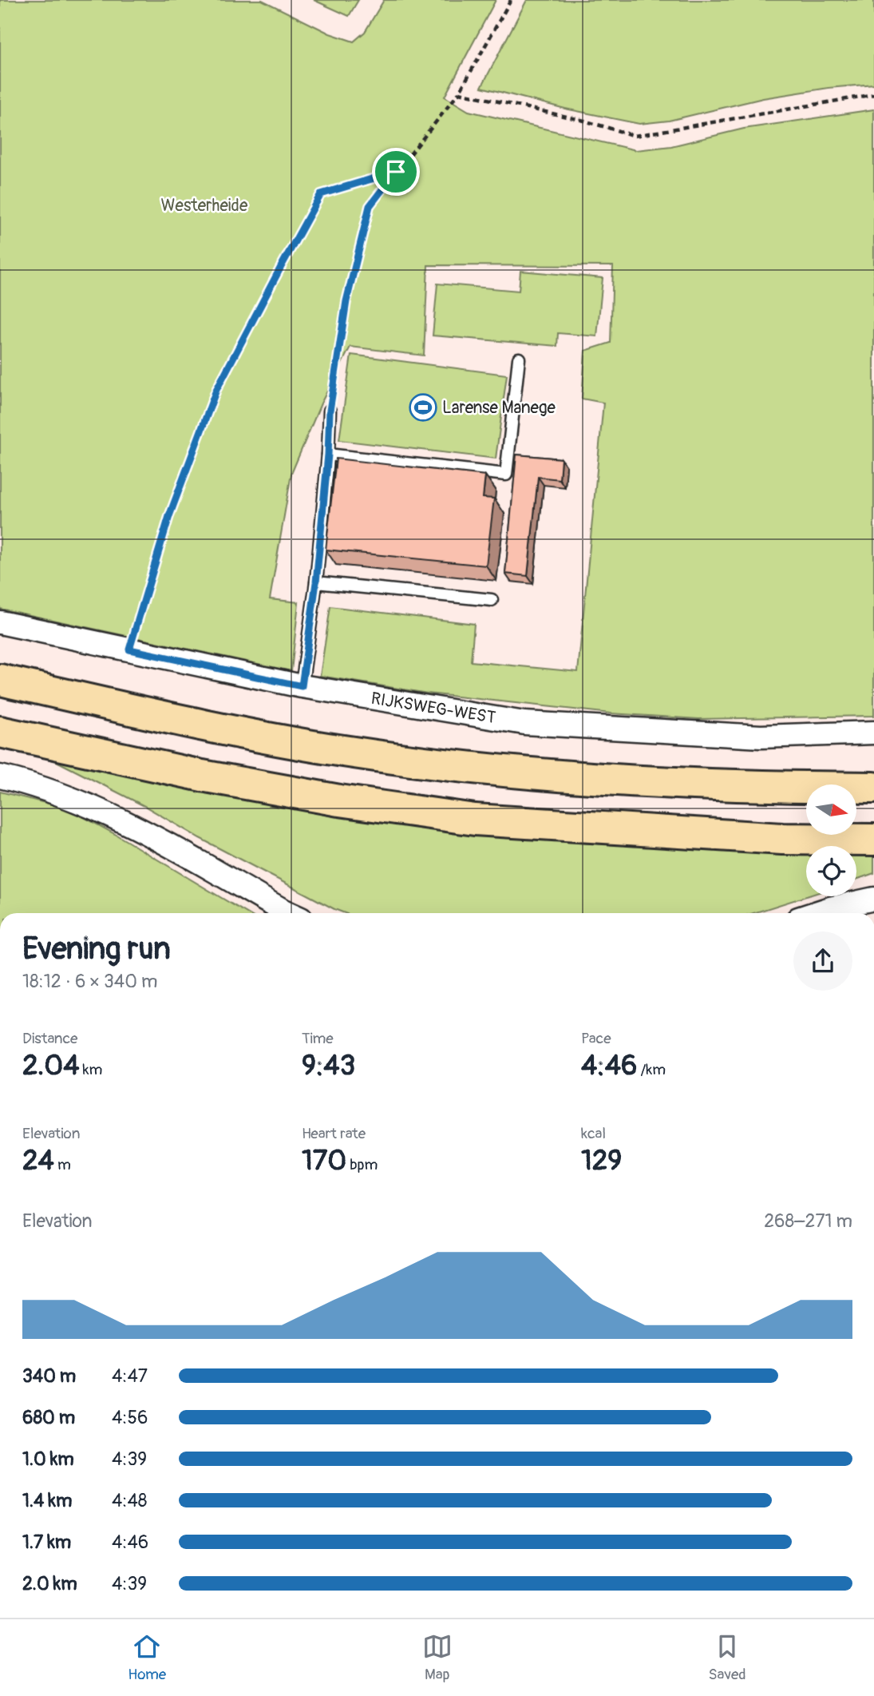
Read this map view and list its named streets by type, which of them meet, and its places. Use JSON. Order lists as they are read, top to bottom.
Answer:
{
  "streets": {
    "street": ["RIJKSWEG-WEST"]
  },
  "parks": ["Westerheide"],
  "places": {
    "sports": ["Larense Manege"]
  },
  "north": "right",
  "page": {
    "heading": ["Evening run", "18:12 · 6 × 340 m"],
    "stats": [
      ["Distance", "2.04 km"],
      ["Time", "9:43"],
      ["Pace", "4:46 /km"],
      ["Elevation", "24 m"],
      ["Heart rate", "170 bpm"],
      ["kcal", "129"]
    ],
    "chart": ["Elevation", "268–271 m"],
    "list": [
      {
        "name": "340 m",
        "note": "4:47"
      },
      {
        "name": "680 m",
        "note": "4:56"
      },
      {
        "name": "1.0 km",
        "note": "4:39"
      },
      {
        "name": "1.4 km",
        "note": "4:48"
      },
      {
        "name": "1.7 km",
        "note": "4:46"
      },
      {
        "name": "2.0 km",
        "note": "4:39"
      }
    ],
    "tabs": ["Home", "Map", "Saved"]
  }
}
